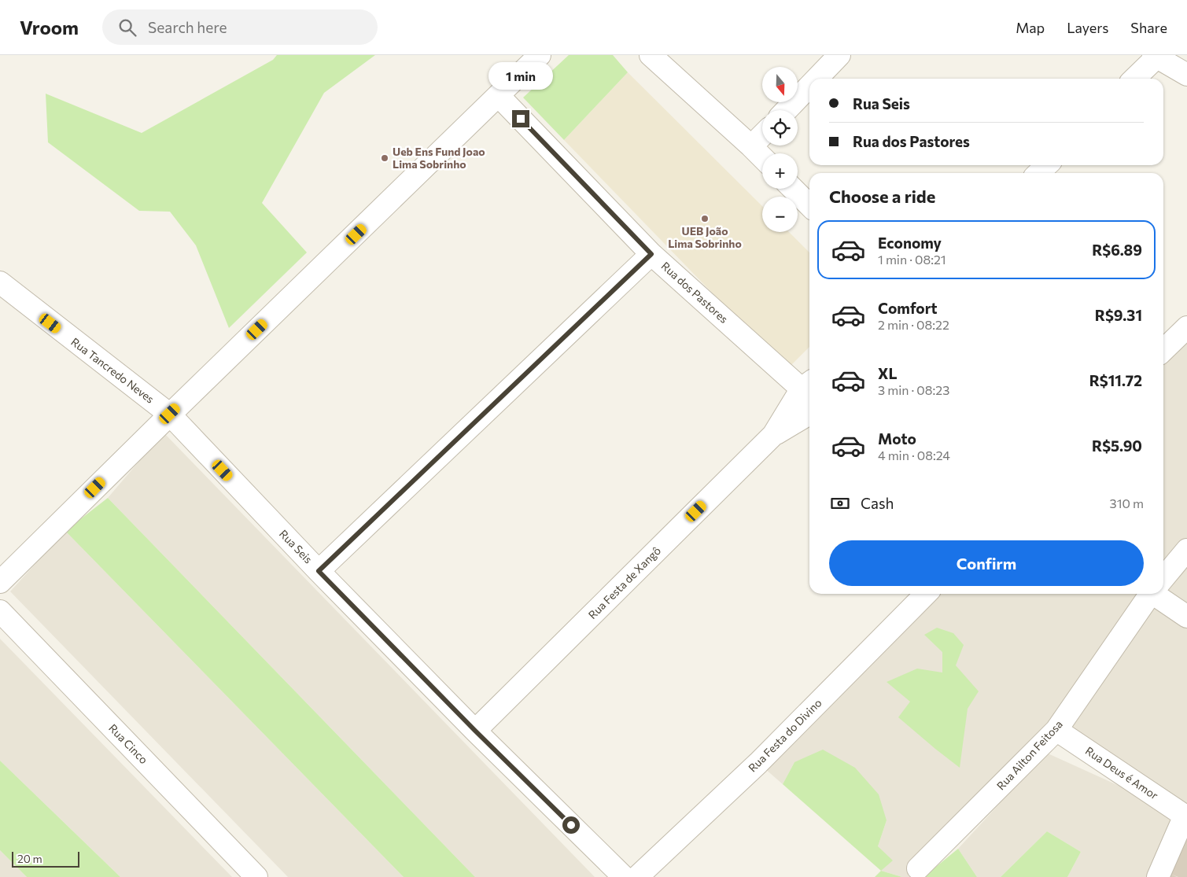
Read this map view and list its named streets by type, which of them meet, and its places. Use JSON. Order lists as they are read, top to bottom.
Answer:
{
  "streets": {
    "street": [
      "Rua dos Pastores",
      "Rua Tancredo Neves",
      "Rua Seis",
      "Rua Festa de Xangô",
      "Rua Festa do Divino",
      "Rua Cinco",
      "Rua Ailton Feitosa",
      "Rua Deus é Amor"
    ]
  },
  "crossings": [
    ["Rua dos Pastores", "Rua Festa de Xangô"],
    ["Rua Tancredo Neves", "Rua Seis"],
    ["Rua Seis", "Rua Festa de Xangô"],
    ["Rua Ailton Feitosa", "Rua Deus é Amor"]
  ],
  "places": ["Ueb Ens Fund Joao Lima Sobrinho", "UEB João Lima Sobrinho"],
  "scale_bar": "20 m",
  "north": "bottom",
  "page": {
    "header": "Vroom",
    "search": "Search here",
    "nav": ["Map", "Layers", "Share"],
    "bubble": "1 min",
    "map_buttons": ["+", "−"],
    "banner": ["Rua Seis", "Rua dos Pastores"],
    "heading": "Choose a ride",
    "list": [
      {
        "name": "Economy",
        "note": "1 min · 08:21",
        "value": "R$6.89"
      },
      {
        "name": "Comfort",
        "note": "2 min · 08:22",
        "value": "R$9.31"
      },
      {
        "name": "XL",
        "note": "3 min · 08:23",
        "value": "R$11.72"
      },
      {
        "name": "Moto",
        "note": "4 min · 08:24",
        "value": "R$5.90"
      }
    ],
    "pay": ["Cash", "310 m"],
    "buttons": "Confirm",
    "scale": "20 m"
  }
}
